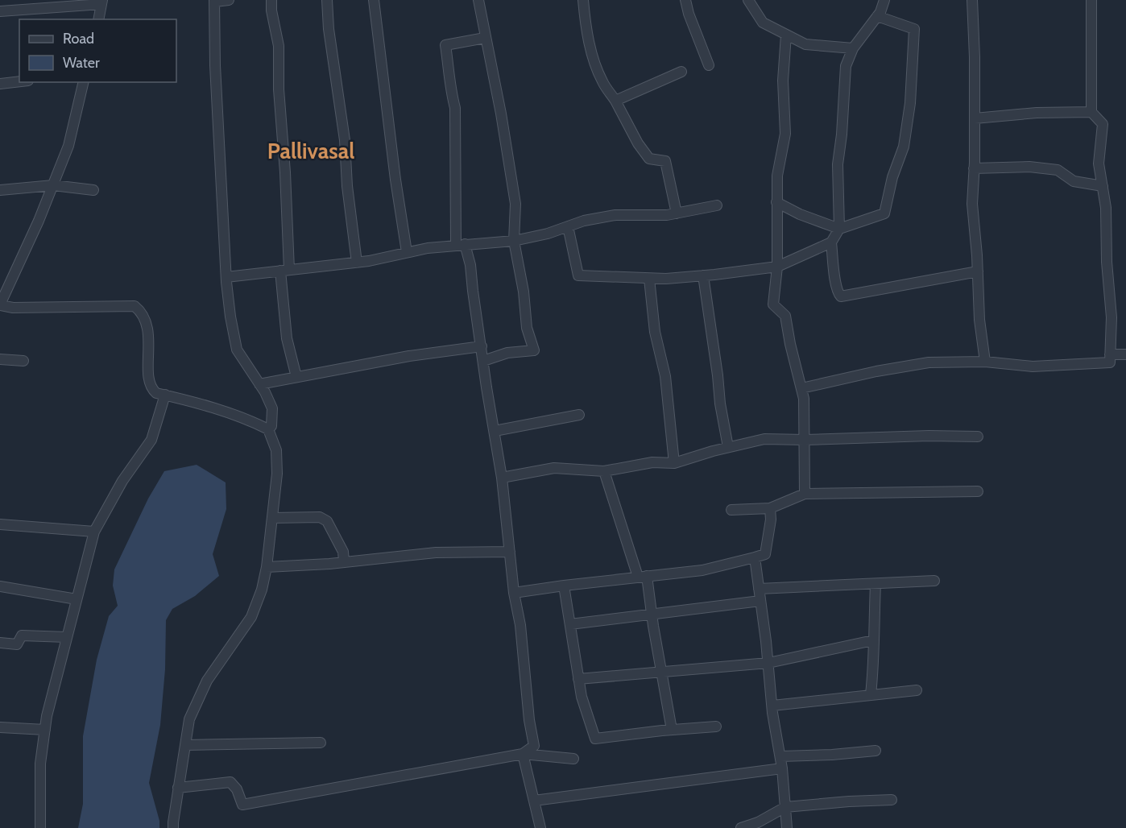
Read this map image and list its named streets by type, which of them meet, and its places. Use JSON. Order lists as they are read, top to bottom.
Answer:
{
  "districts": ["Pallivasal"],
  "legend": ["Road", "Water"]
}
